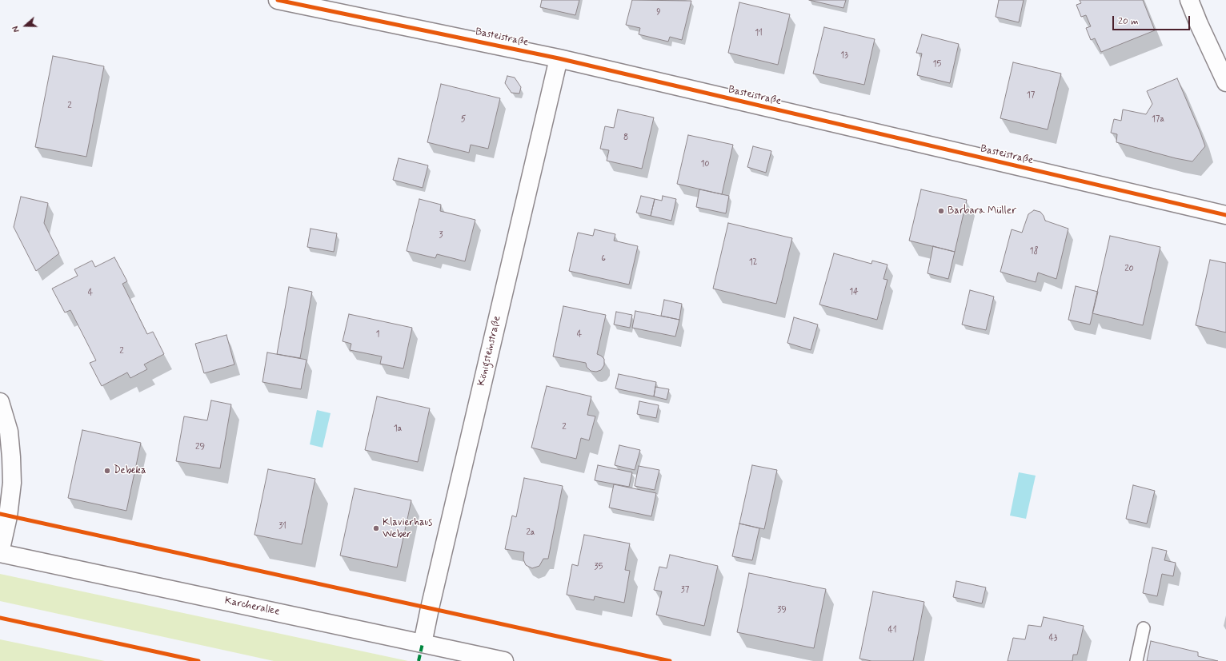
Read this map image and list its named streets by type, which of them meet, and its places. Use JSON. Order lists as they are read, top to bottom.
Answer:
{
  "streets": {
    "street": ["Basteistraße", "Königsteinstraße", "Karcherallee"]
  },
  "crossings": [
    ["Basteistraße", "Königsteinstraße"],
    ["Königsteinstraße", "Karcherallee"]
  ],
  "places": ["Barbara Müller", "Debeka", "Klavierhaus Weber"],
  "house_numbers": [
    "9",
    "11",
    "13",
    "15",
    "17",
    "2",
    "5",
    "17a",
    "8",
    "10",
    "3",
    "18",
    "6",
    "12",
    "20",
    "14",
    "4",
    "1",
    "4",
    "2",
    "2",
    "1a",
    "29",
    "31",
    "2a",
    "35",
    "37",
    "39",
    "41",
    "43"
  ],
  "scale_bar": "20 m",
  "north": "left"
}
